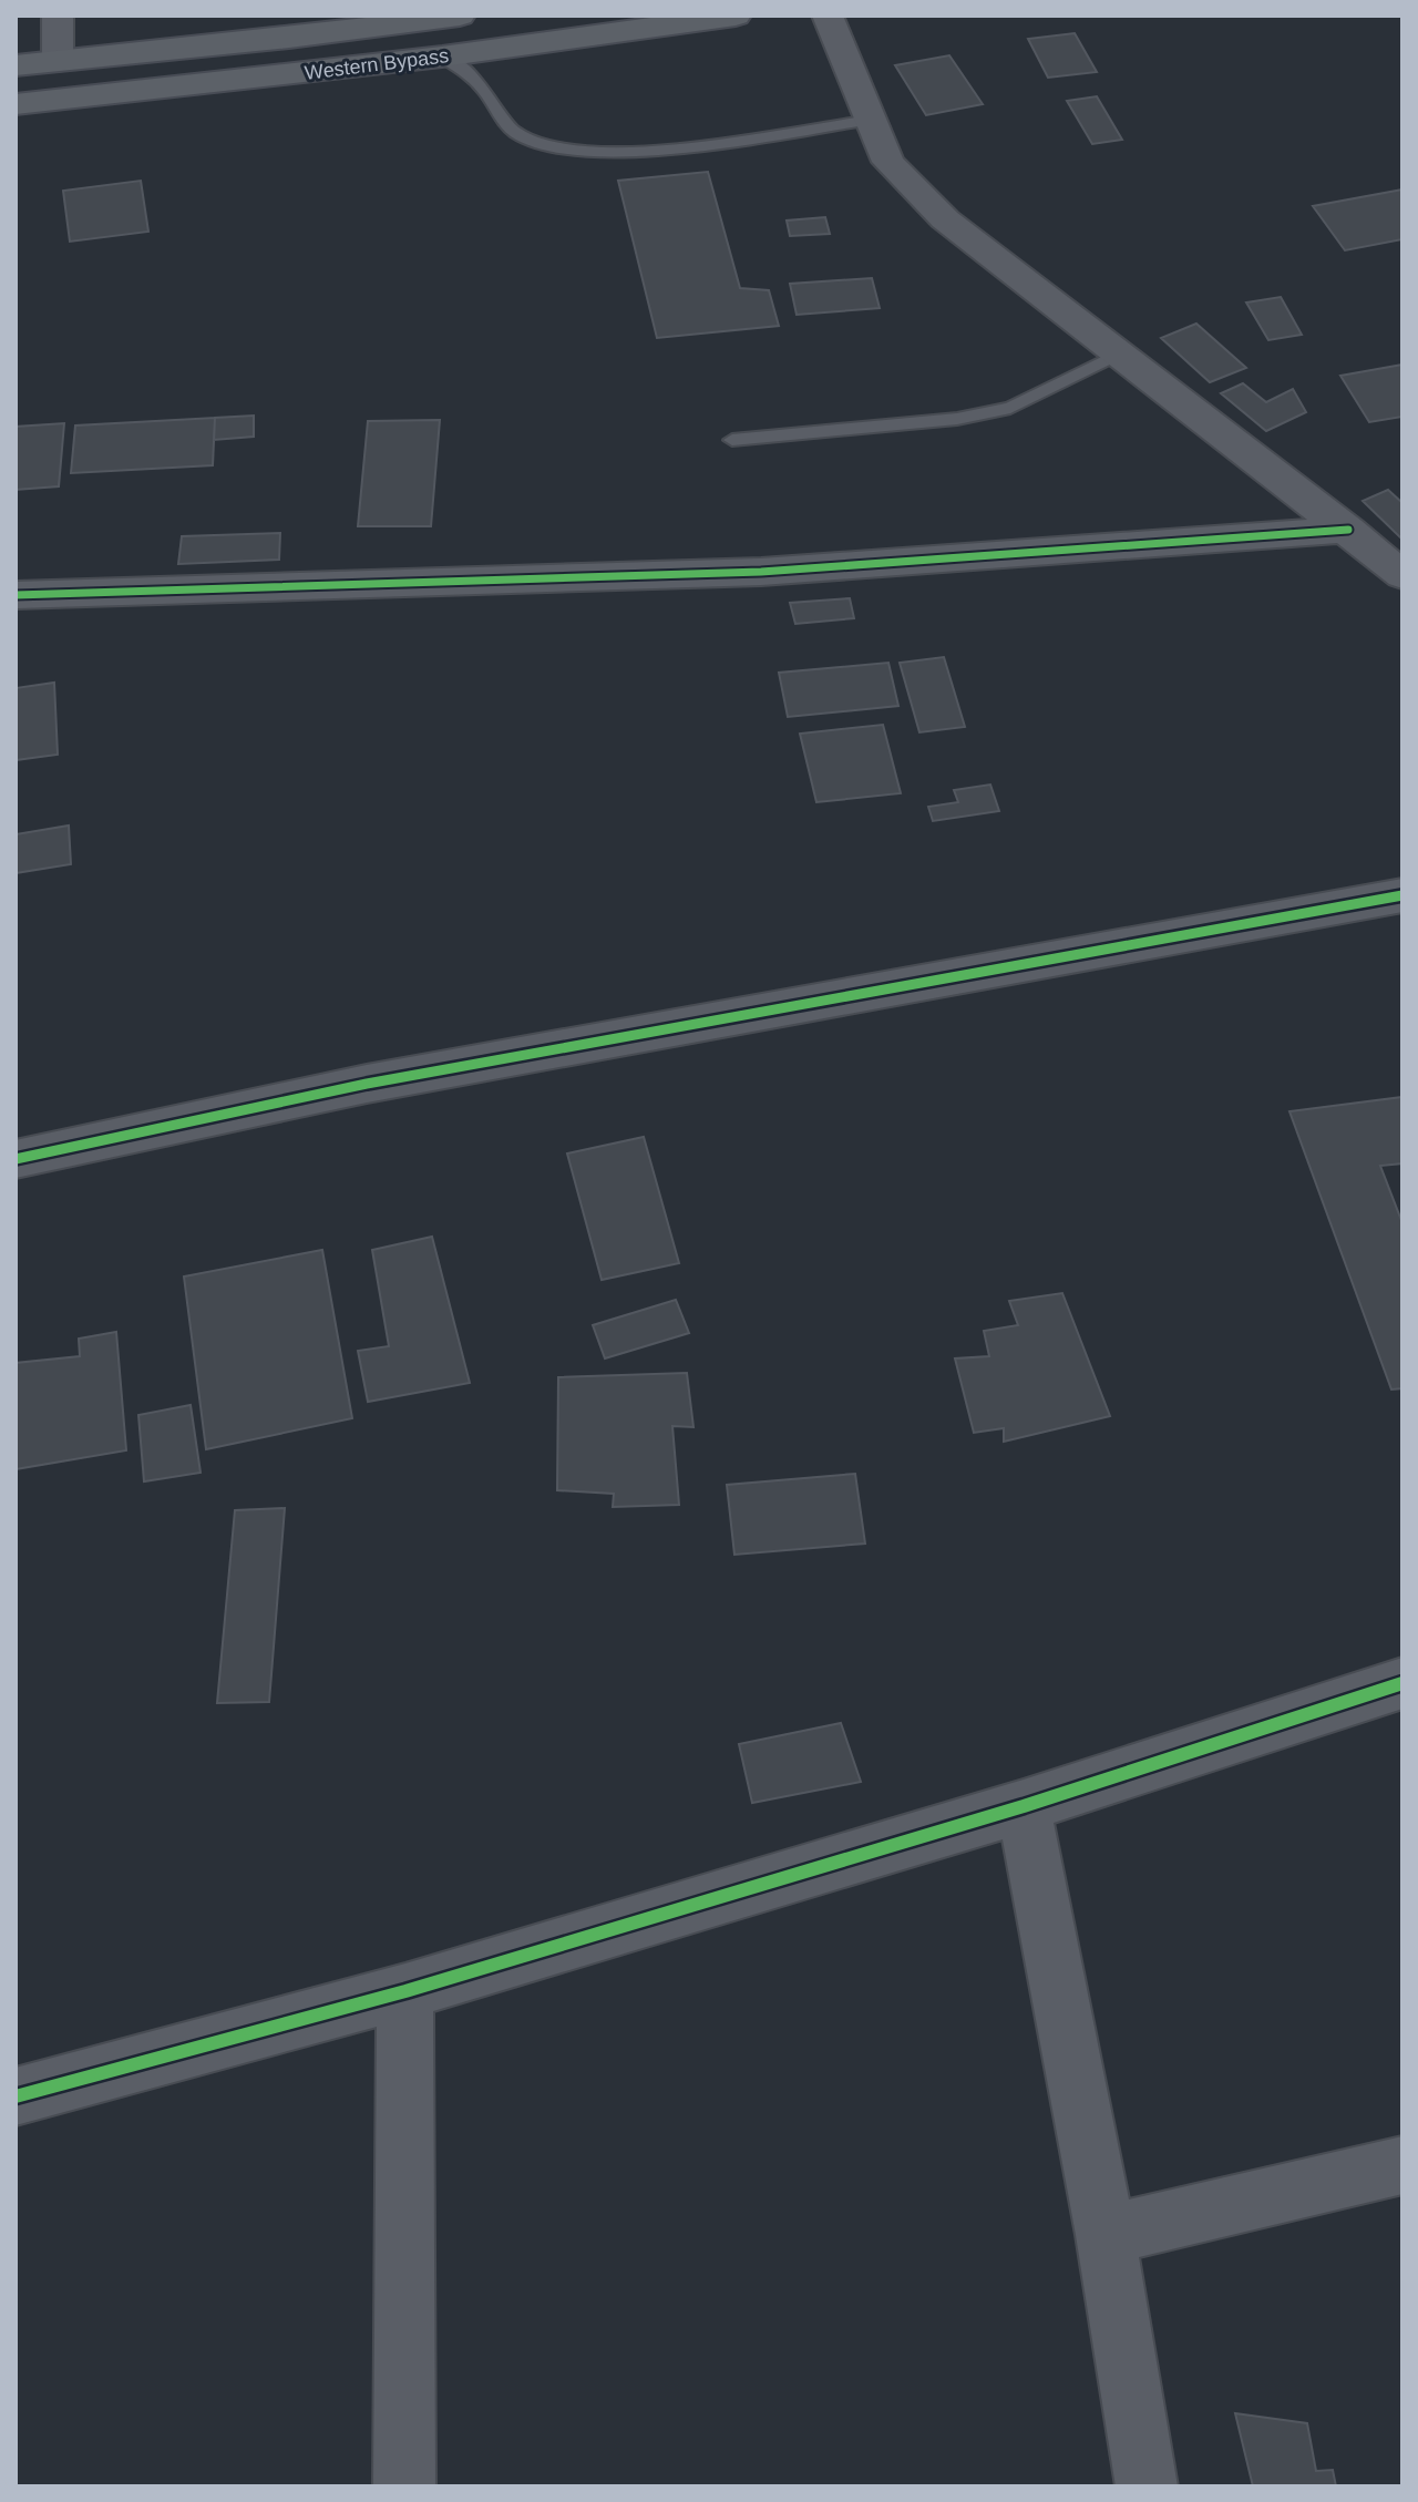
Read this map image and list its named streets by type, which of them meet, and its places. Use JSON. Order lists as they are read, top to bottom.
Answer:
{
  "streets": {
    "main road": ["Western Bypass"]
  }
}
